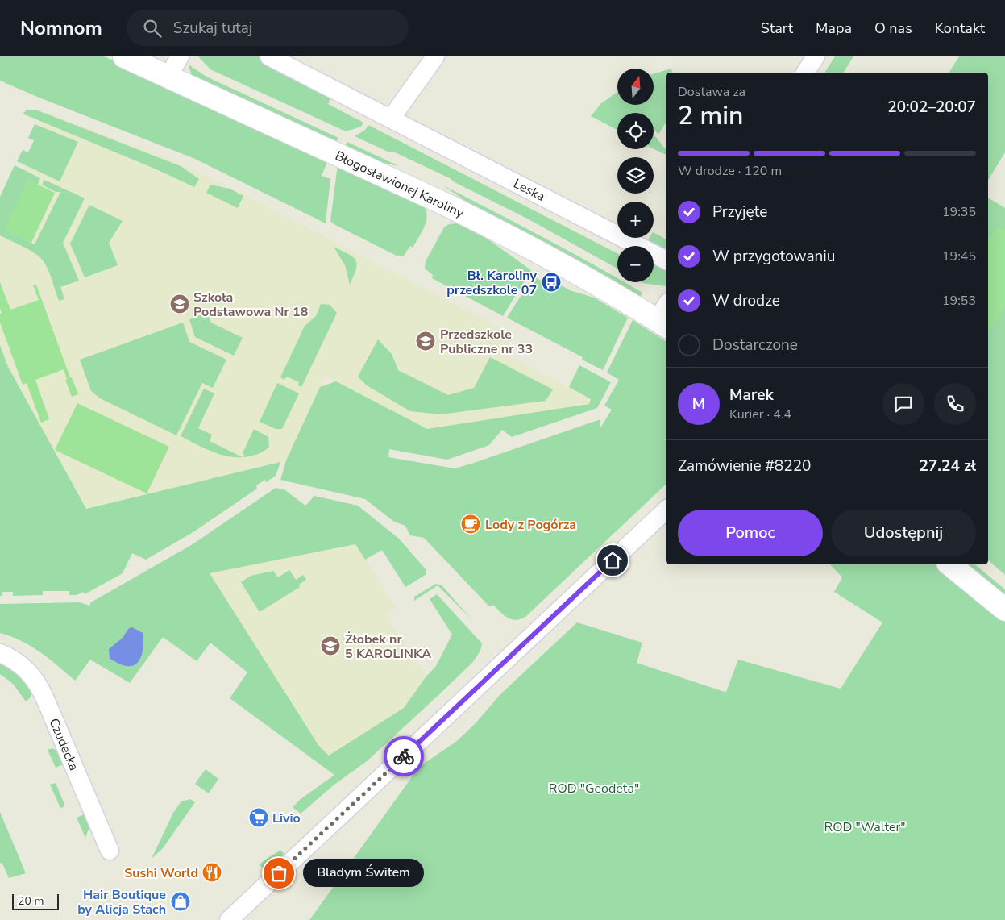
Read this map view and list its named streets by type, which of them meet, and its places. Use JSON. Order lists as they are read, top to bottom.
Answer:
{
  "streets": {
    "street": ["Błogosławionej Karoliny", "Leska", "Czudecka"]
  },
  "parks": ["ROD \"Geodeta\"", "ROD \"Walter\""],
  "places": {
    "bus stop": ["Bł. Karoliny przedszkole 07"],
    "school or university": ["Szkoła Podstawowa Nr 18", "Przedszkole Publiczne nr 33", "Żłobek nr 5 KAROLINKA"],
    "cafe": ["Lody z Pogórza"],
    "supermarket": ["Livio"],
    "restaurant": ["Sushi World"],
    "other": ["Bladym Świtem"],
    "shop": ["Hair Boutique by Alicja Stach"]
  },
  "scale_bar": "20 m",
  "north": "top",
  "page": {
    "header": "Nomnom",
    "search": "Szukaj tutaj",
    "nav": [
      "Start",
      "Mapa",
      "O nas",
      "Kontakt"
    ],
    "map_buttons": ["+", "−"],
    "heading": ["2 min", "Dostawa za", "20:02–20:07"],
    "panel": [
      "Marek",
      "Kurier · 4.4",
      "Zamówienie #8220",
      "27.24 zł"
    ],
    "bar": "W drodze · 120 m",
    "list": [
      ["Przyjęte", "19:35"],
      ["W przygotowaniu", "19:45"],
      ["W drodze", "19:53"],
      "Dostarczone"
    ],
    "round": "M",
    "buttons": ["Pomoc", "Udostępnij"],
    "bubble": "Bladym Świtem",
    "scale": "20 m"
  }
}
